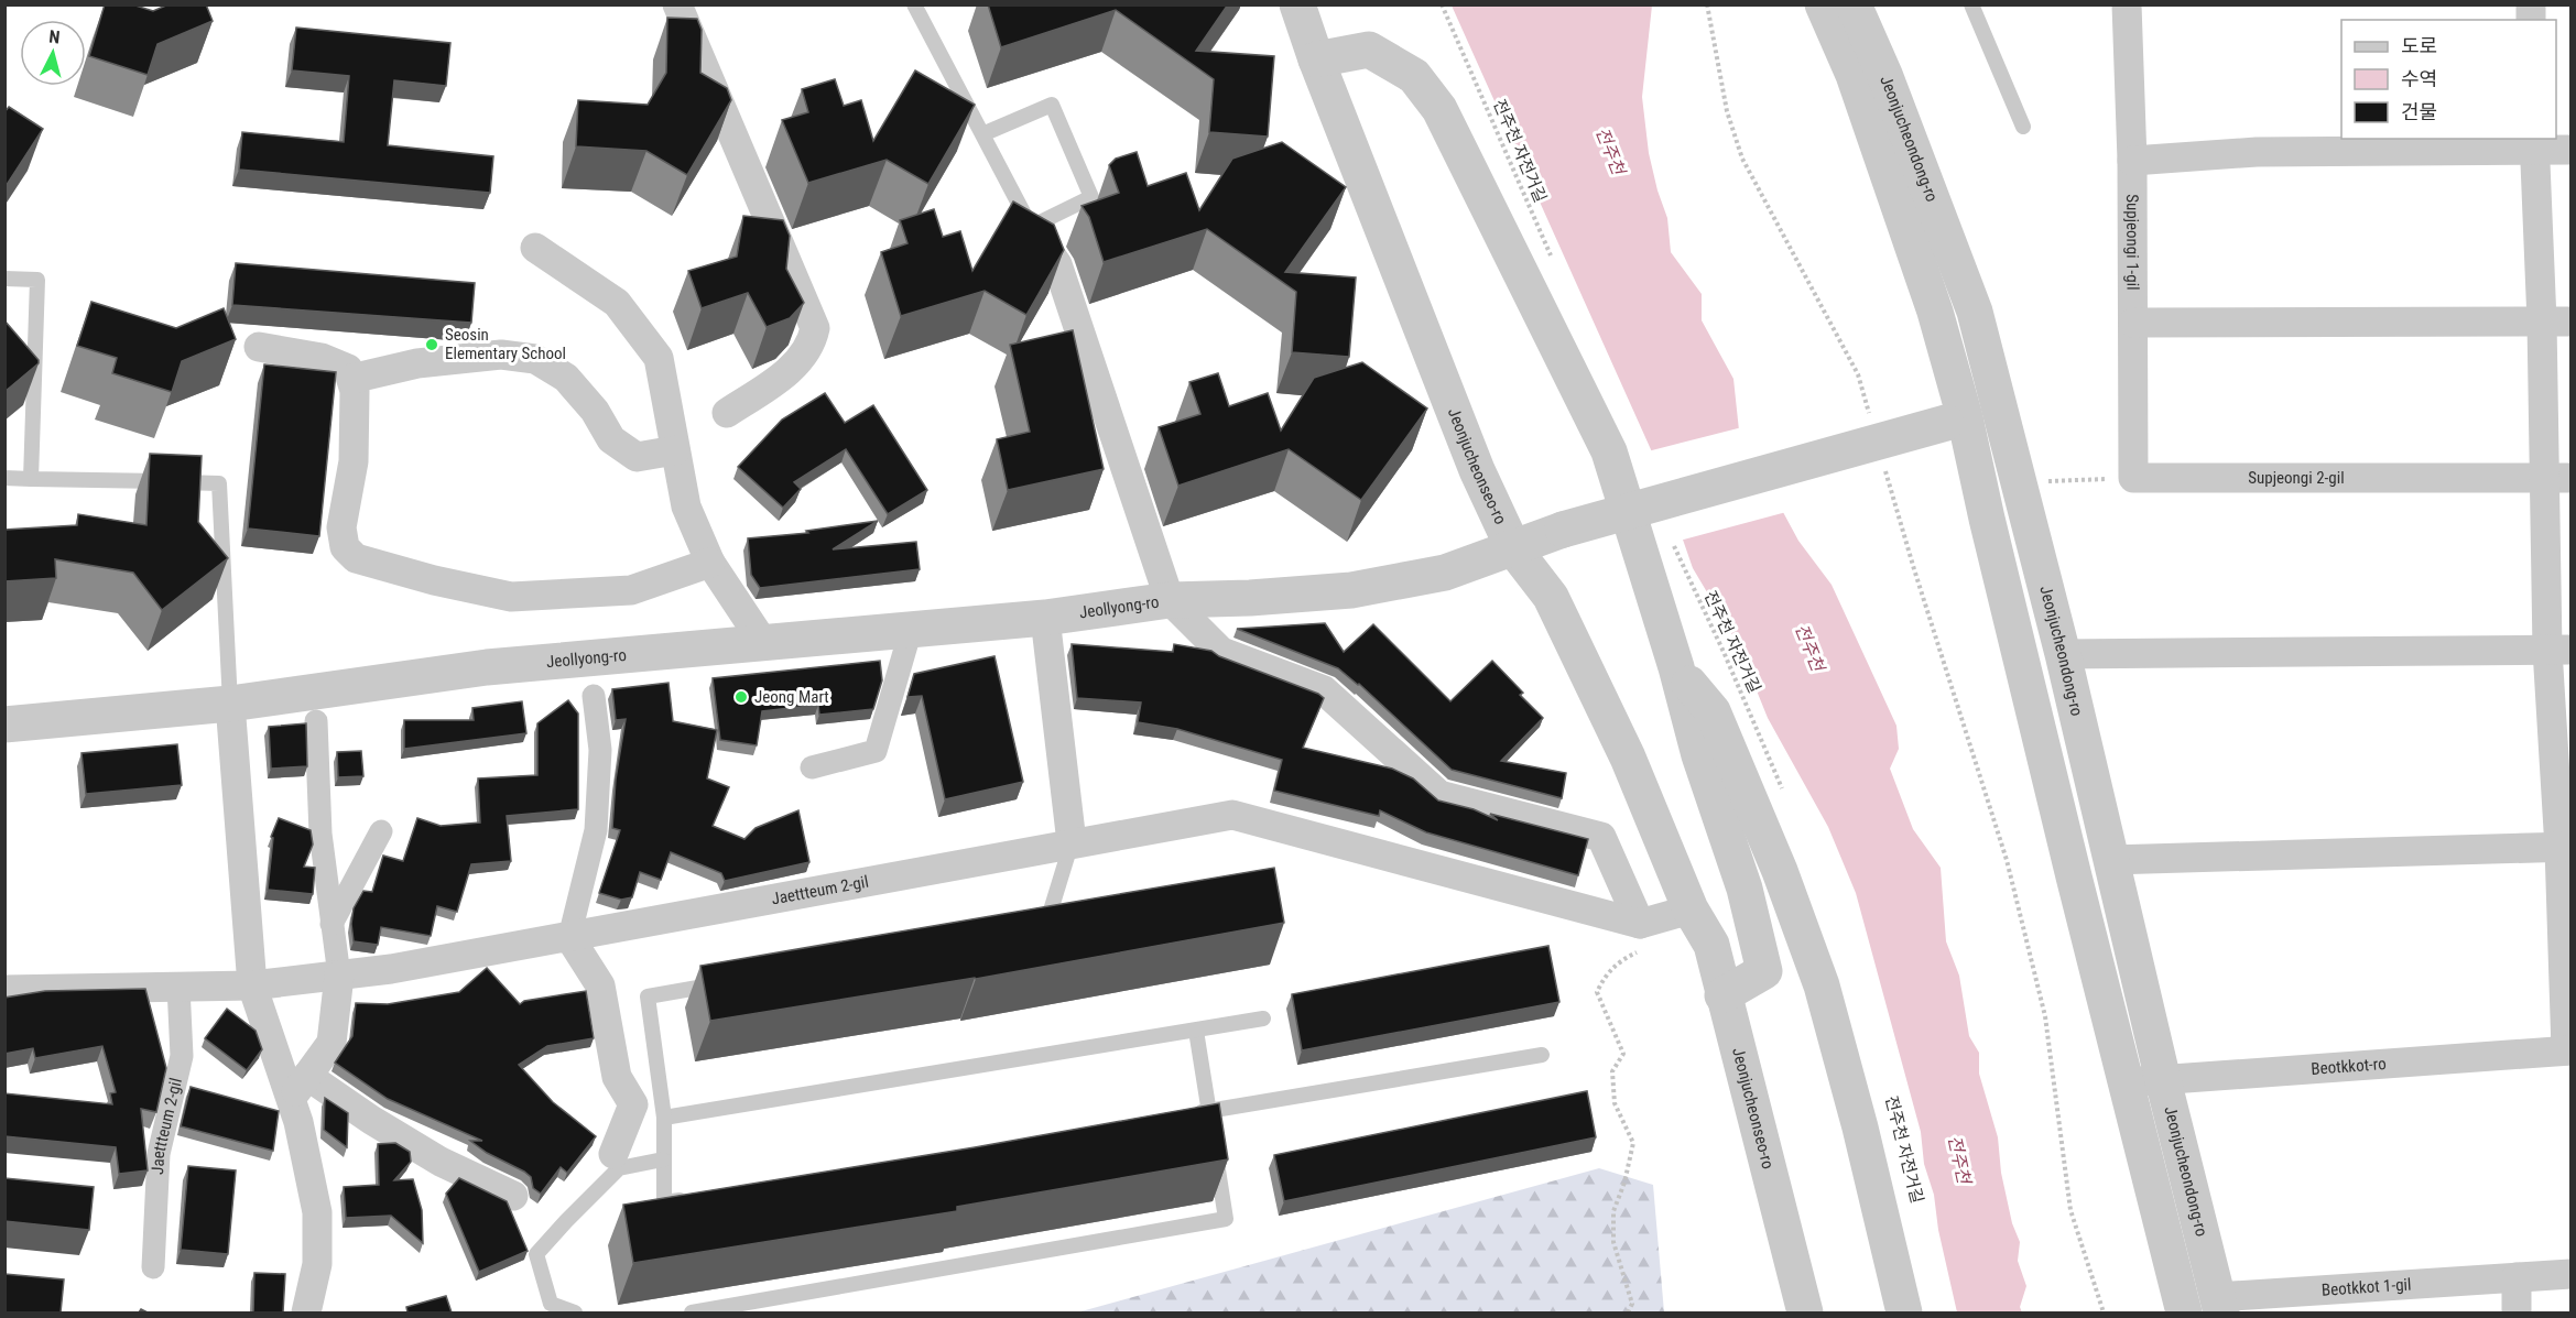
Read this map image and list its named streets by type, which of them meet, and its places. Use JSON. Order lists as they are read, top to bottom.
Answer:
{
  "streets": {
    "street": [
      "Jeonjucheondong-ro",
      "Supjeongi 1-gil",
      "Jeonjucheonseo-ro",
      "Supjeongi 2-gil",
      "Jeollyong-ro",
      "Jaettteum 2-gil",
      "Beotkkot-ro",
      "Beotkkot 1-gil"
    ],
    "path": ["전주천 자전거길"]
  },
  "crossings": [
    ["Jeonjucheondong-ro", "Jeollyong-ro"],
    ["Jeonjucheondong-ro", "Beotkkot-ro"],
    ["Jeonjucheondong-ro", "Beotkkot 1-gil"],
    ["Supjeongi 1-gil", "Supjeongi 2-gil"],
    ["Jeonjucheonseo-ro", "Jeollyong-ro"]
  ],
  "water": ["전주천"],
  "places": ["Seosin Elementary School", "Jeong Mart"],
  "legend": ["도로", "수역", "건물"],
  "north": "top"
}
